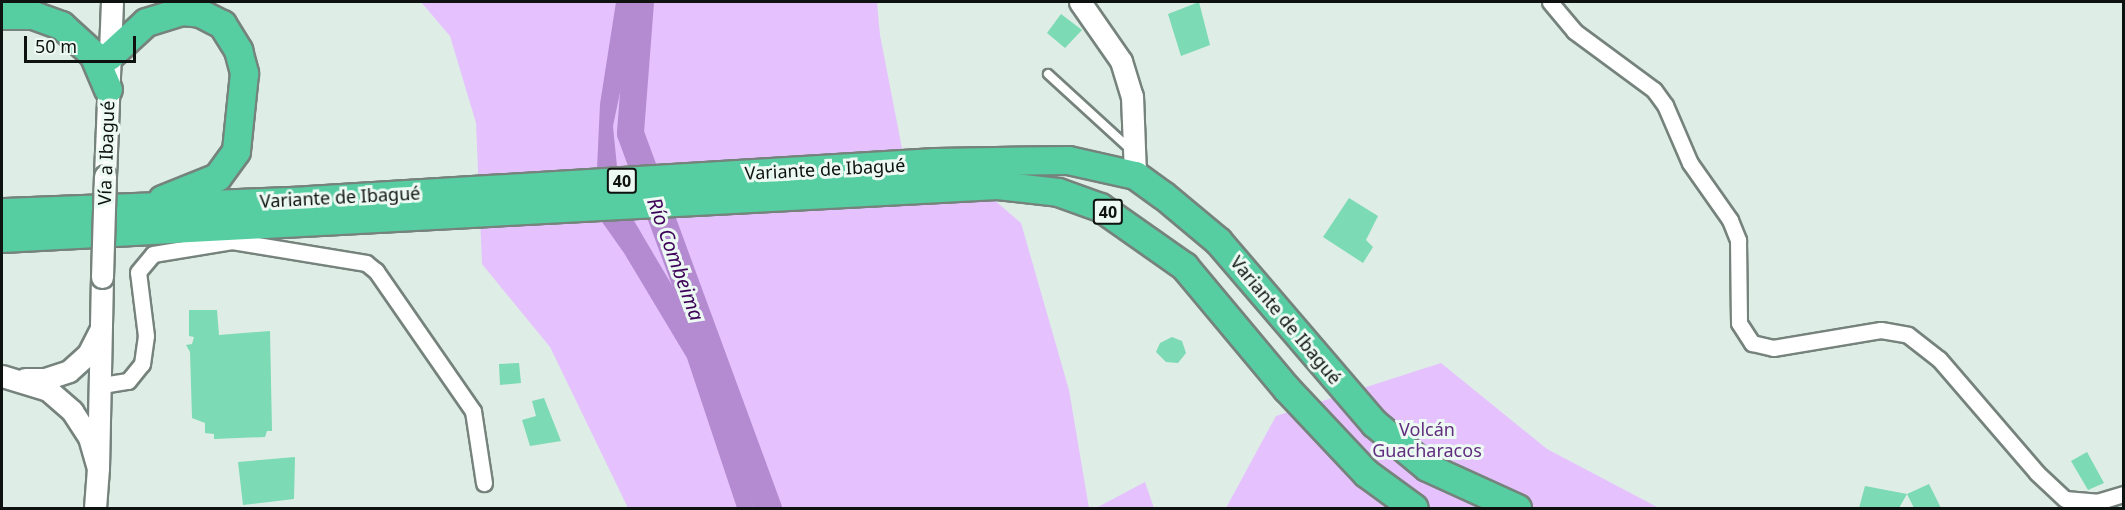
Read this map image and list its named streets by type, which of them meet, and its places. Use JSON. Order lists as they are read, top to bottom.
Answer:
{
  "streets": {
    "highway": ["Variante de Ibagué", "40"],
    "main road": ["Vía a Ibagué"]
  },
  "water": ["Río Combeima"],
  "parks": ["Volcán Guacharacos"],
  "scale_bar": "50 m"
}
